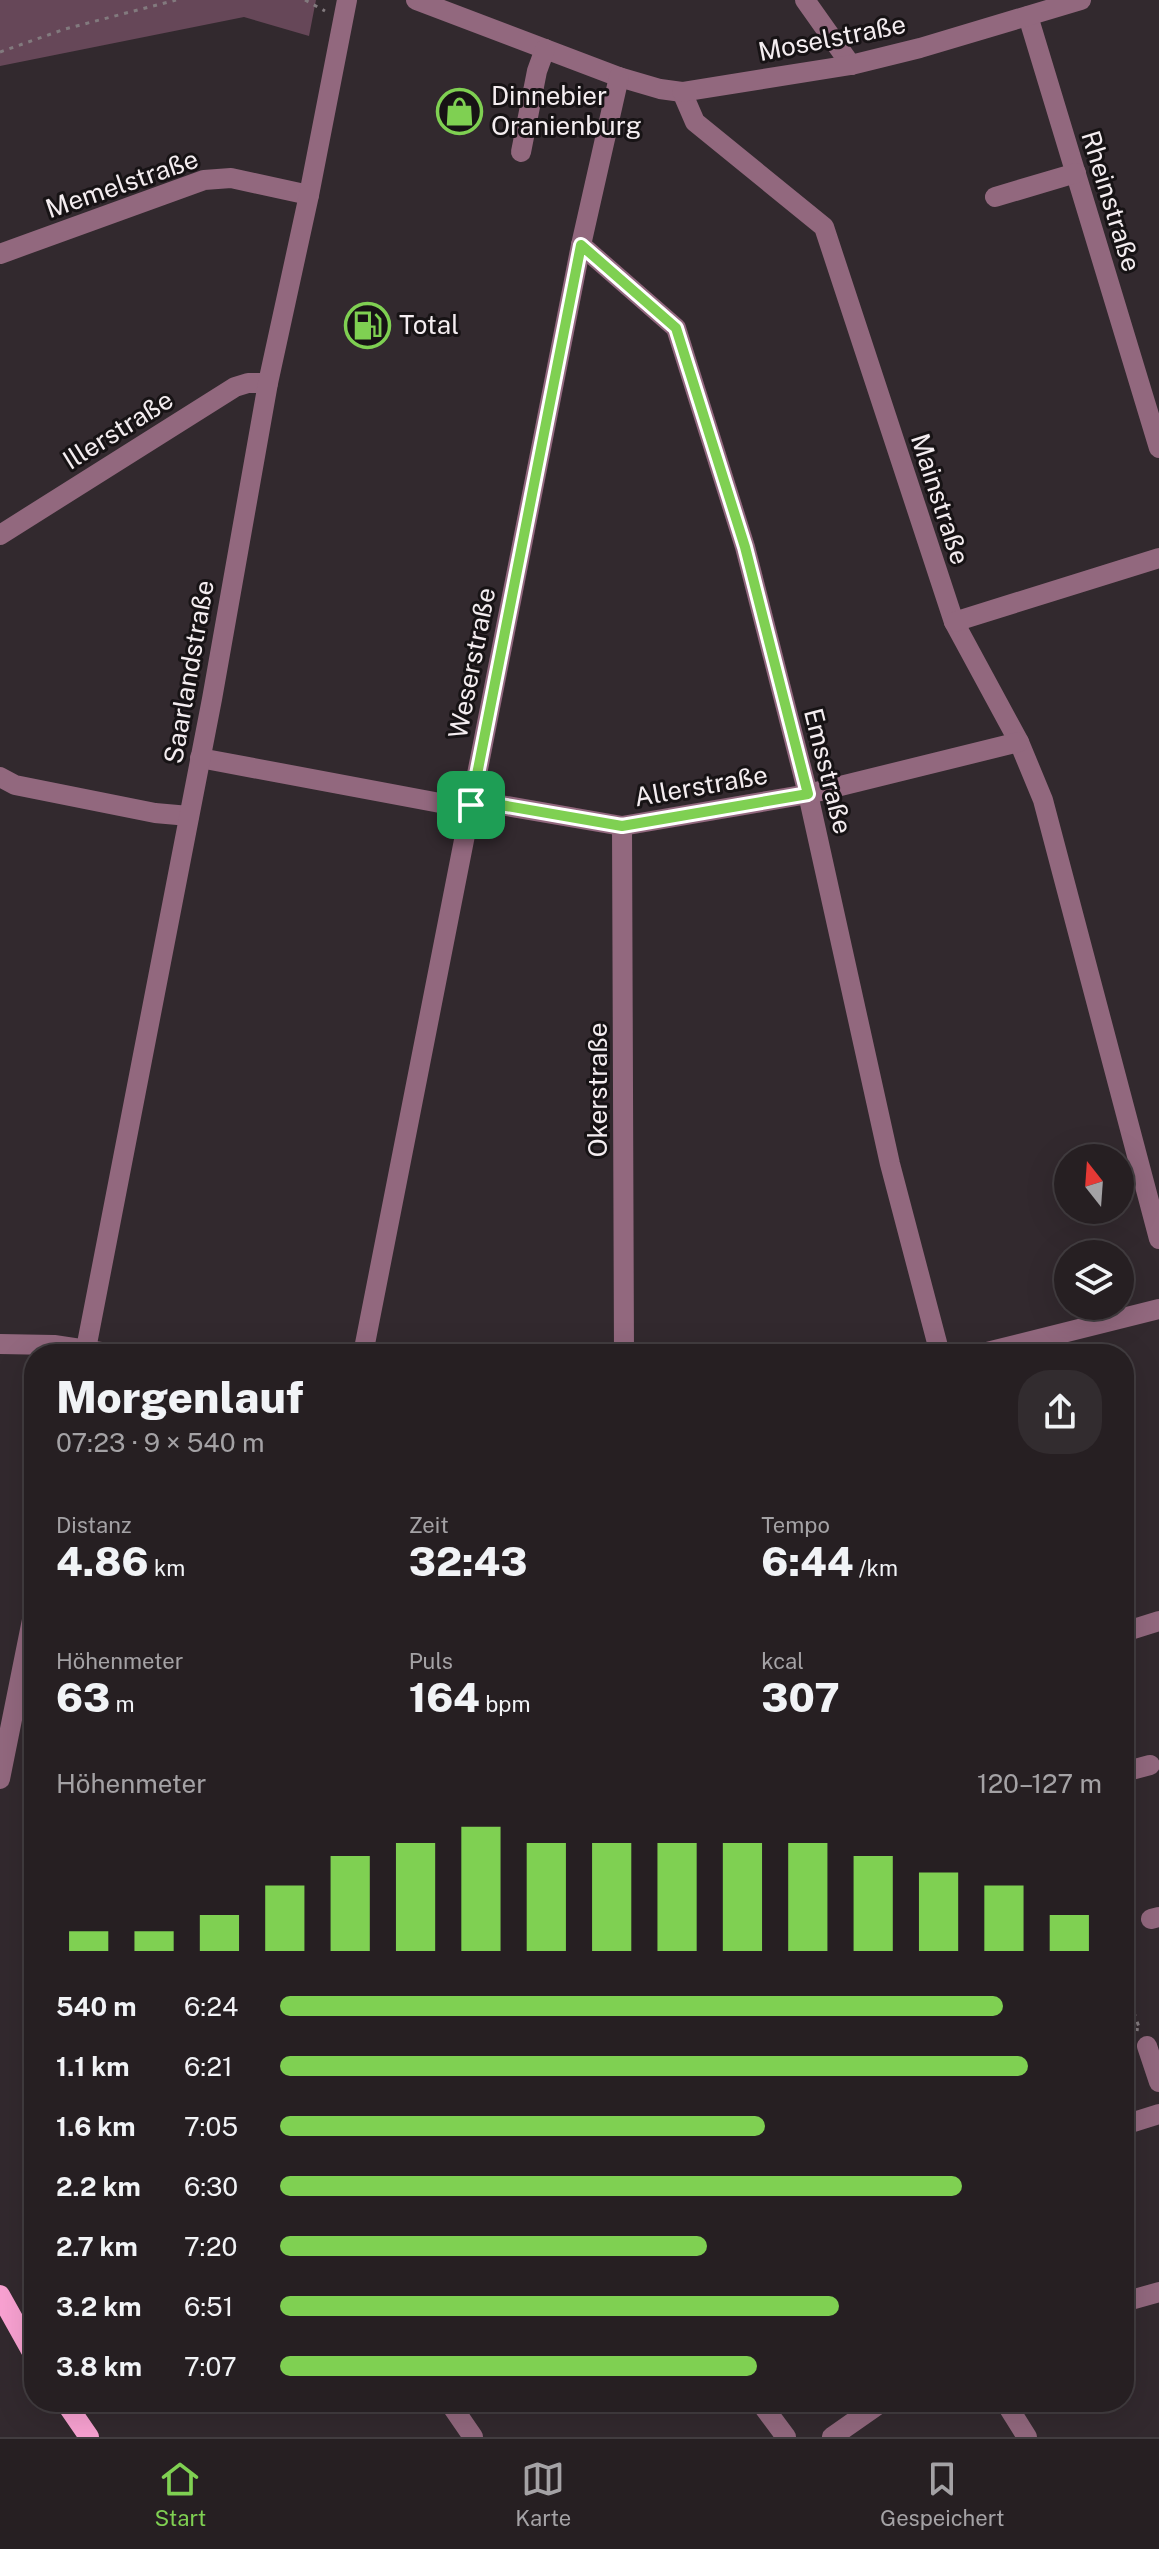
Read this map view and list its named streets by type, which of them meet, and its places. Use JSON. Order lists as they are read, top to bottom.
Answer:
{
  "streets": {
    "street": [
      "Moselstraße",
      "Memelstraße",
      "Rheinstraße",
      "Illerstraße",
      "Mainstraße",
      "Weserstraße",
      "Saarlandstraße",
      "Emsstraße",
      "Allerstraße",
      "Okerstraße"
    ]
  },
  "crossings": [
    ["Moselstraße", "Rheinstraße"],
    ["Moselstraße", "Mainstraße"],
    ["Memelstraße", "Saarlandstraße"],
    ["Illerstraße", "Saarlandstraße"],
    ["Mainstraße", "Allerstraße"],
    ["Weserstraße", "Emsstraße"],
    ["Weserstraße", "Allerstraße"],
    ["Saarlandstraße", "Allerstraße"],
    ["Emsstraße", "Allerstraße"],
    ["Allerstraße", "Okerstraße"]
  ],
  "places": {
    "shop": ["Dinnebier Oranienburg"],
    "fuel station": ["Total"]
  },
  "north": "top",
  "page": {
    "heading": ["Morgenlauf", "07:23 · 9 × 540 m"],
    "stats": [
      ["Distanz", "4.86 km"],
      ["Zeit", "32:43"],
      ["Tempo", "6:44 /km"],
      ["Höhenmeter", "63 m"],
      ["Puls", "164 bpm"],
      ["kcal", "307"]
    ],
    "chart": ["Höhenmeter", "120–127 m"],
    "list": [
      {
        "name": "540 m",
        "note": "6:24"
      },
      {
        "name": "1.1 km",
        "note": "6:21"
      },
      {
        "name": "1.6 km",
        "note": "7:05"
      },
      {
        "name": "2.2 km",
        "note": "6:30"
      },
      {
        "name": "2.7 km",
        "note": "7:20"
      },
      {
        "name": "3.2 km",
        "note": "6:51"
      },
      {
        "name": "3.8 km",
        "note": "7:07"
      }
    ],
    "tabs": ["Start", "Karte", "Gespeichert"]
  }
}
